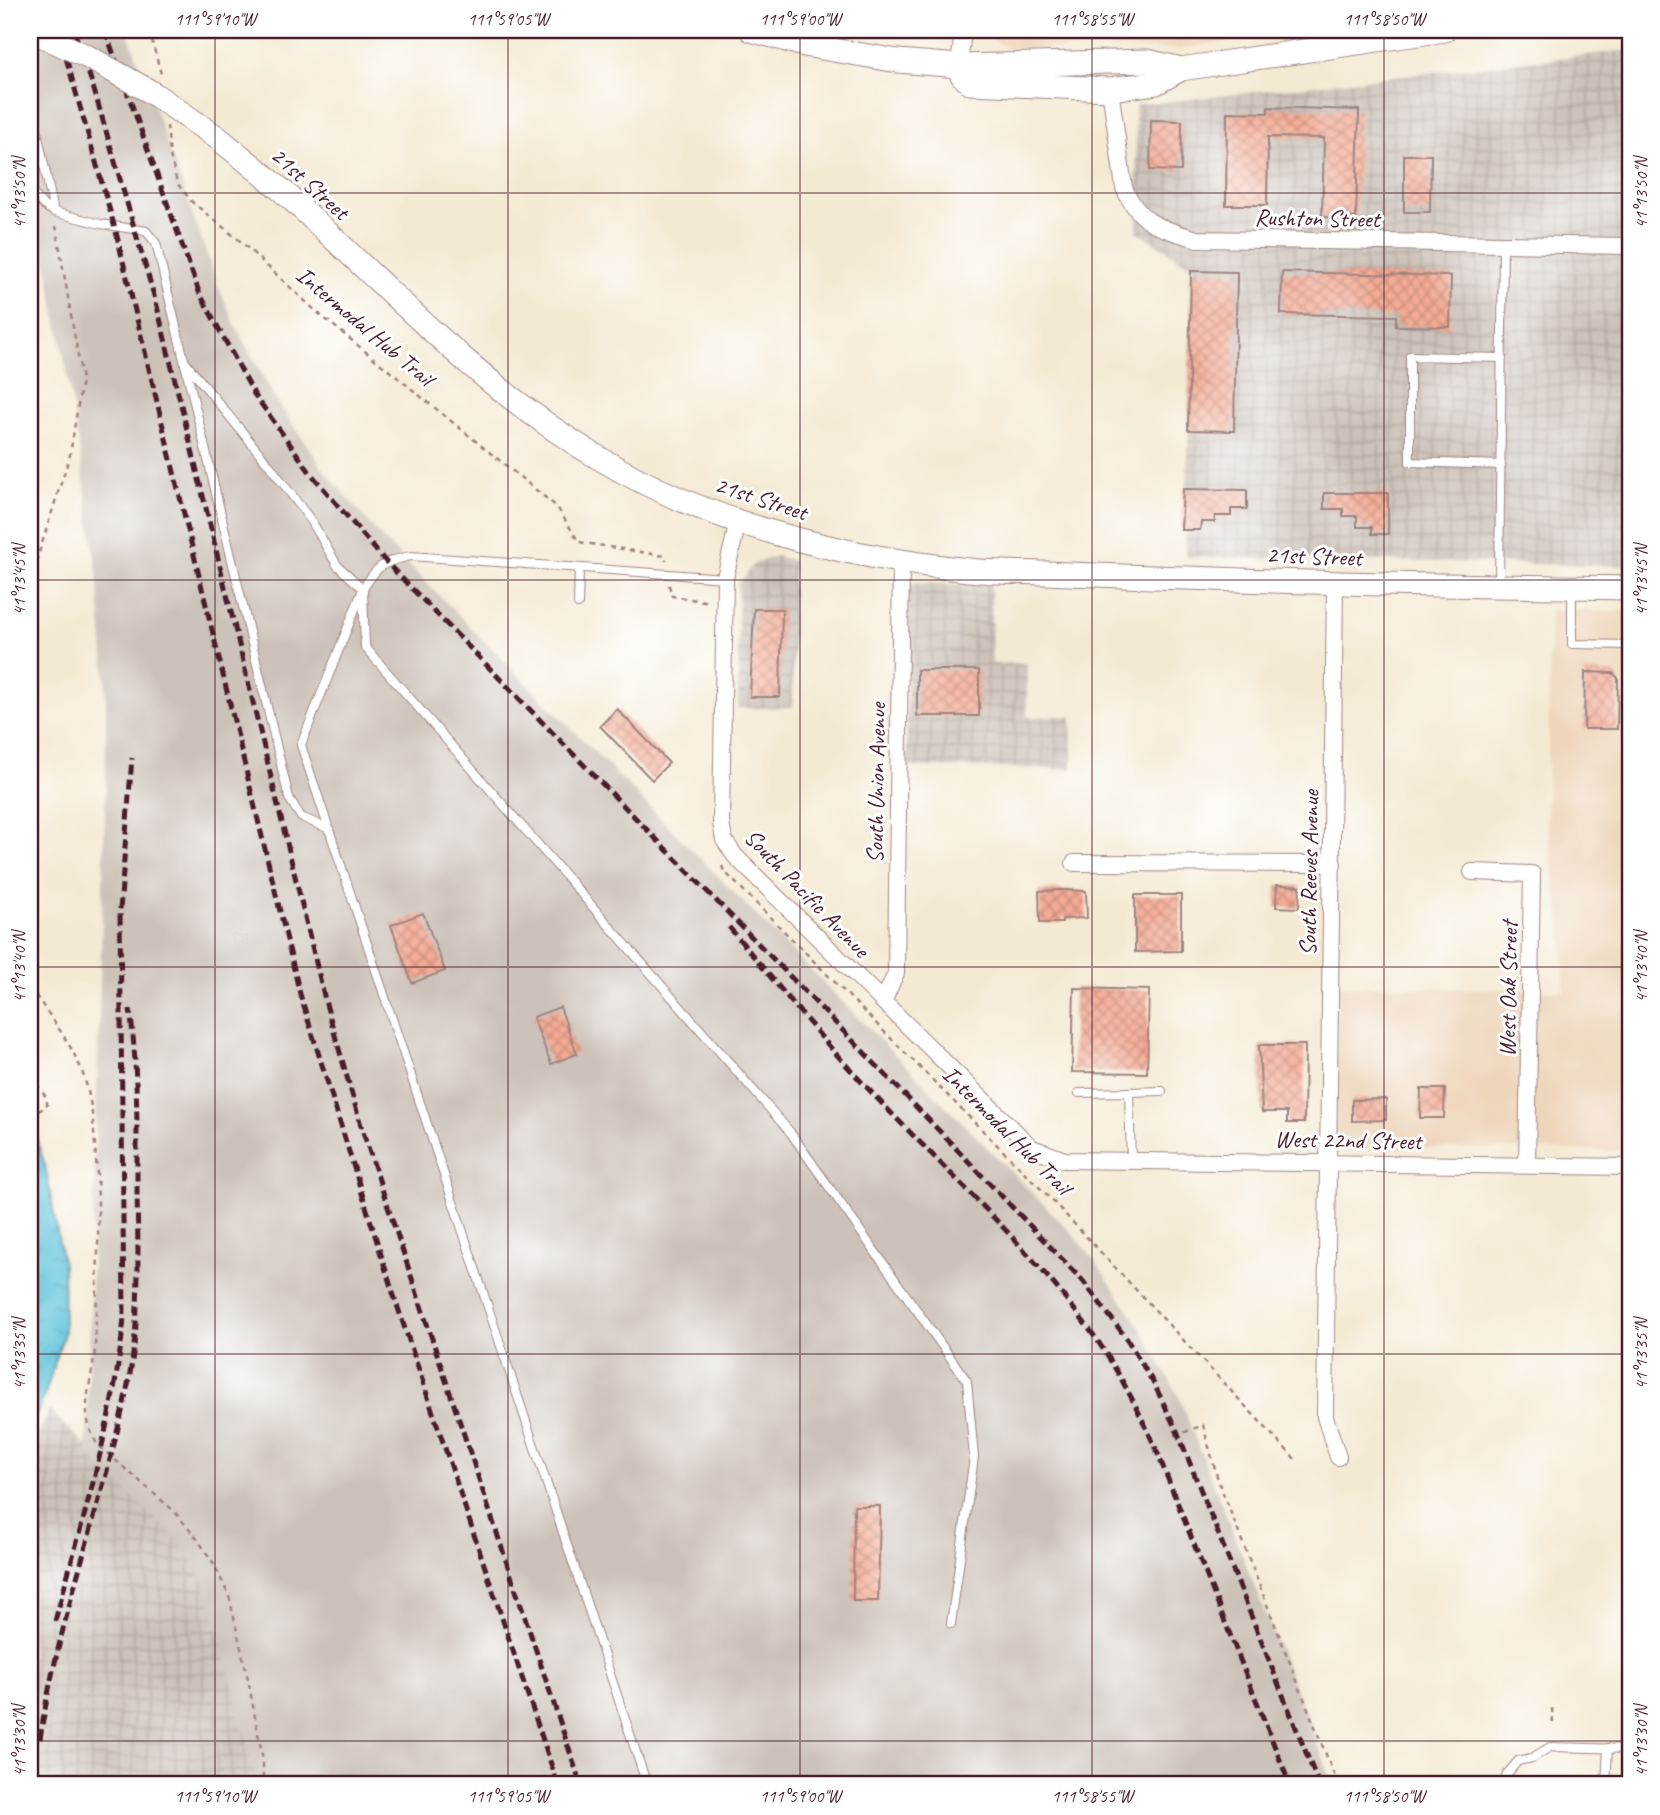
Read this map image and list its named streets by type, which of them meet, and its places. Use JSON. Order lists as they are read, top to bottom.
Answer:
{
  "streets": {
    "main road": ["21st Street"],
    "street": [
      "Rushton Street",
      "South Union Avenue",
      "South Reeves Avenue",
      "South Pacific Avenue",
      "West Oak Street",
      "West 22nd Street"
    ],
    "path": ["Intermodal Hub Trail"]
  },
  "crossings": [
    ["21st Street", "South Union Avenue"],
    ["21st Street", "South Reeves Avenue"],
    ["21st Street", "South Pacific Avenue"],
    ["South Union Avenue", "South Pacific Avenue"],
    ["South Reeves Avenue", "West 22nd Street"],
    ["South Pacific Avenue", "West 22nd Street"],
    ["West Oak Street", "West 22nd Street"]
  ],
  "coordinates": [
    "111°59'10\"W",
    "111°59'05\"W",
    "111°59'00\"W",
    "111°58'55\"W",
    "111°58'50\"W",
    "41°13'50\"N",
    "41°13'45\"N",
    "41°13'40\"N",
    "41°13'35\"N",
    "41°13'30\"N"
  ]
}
